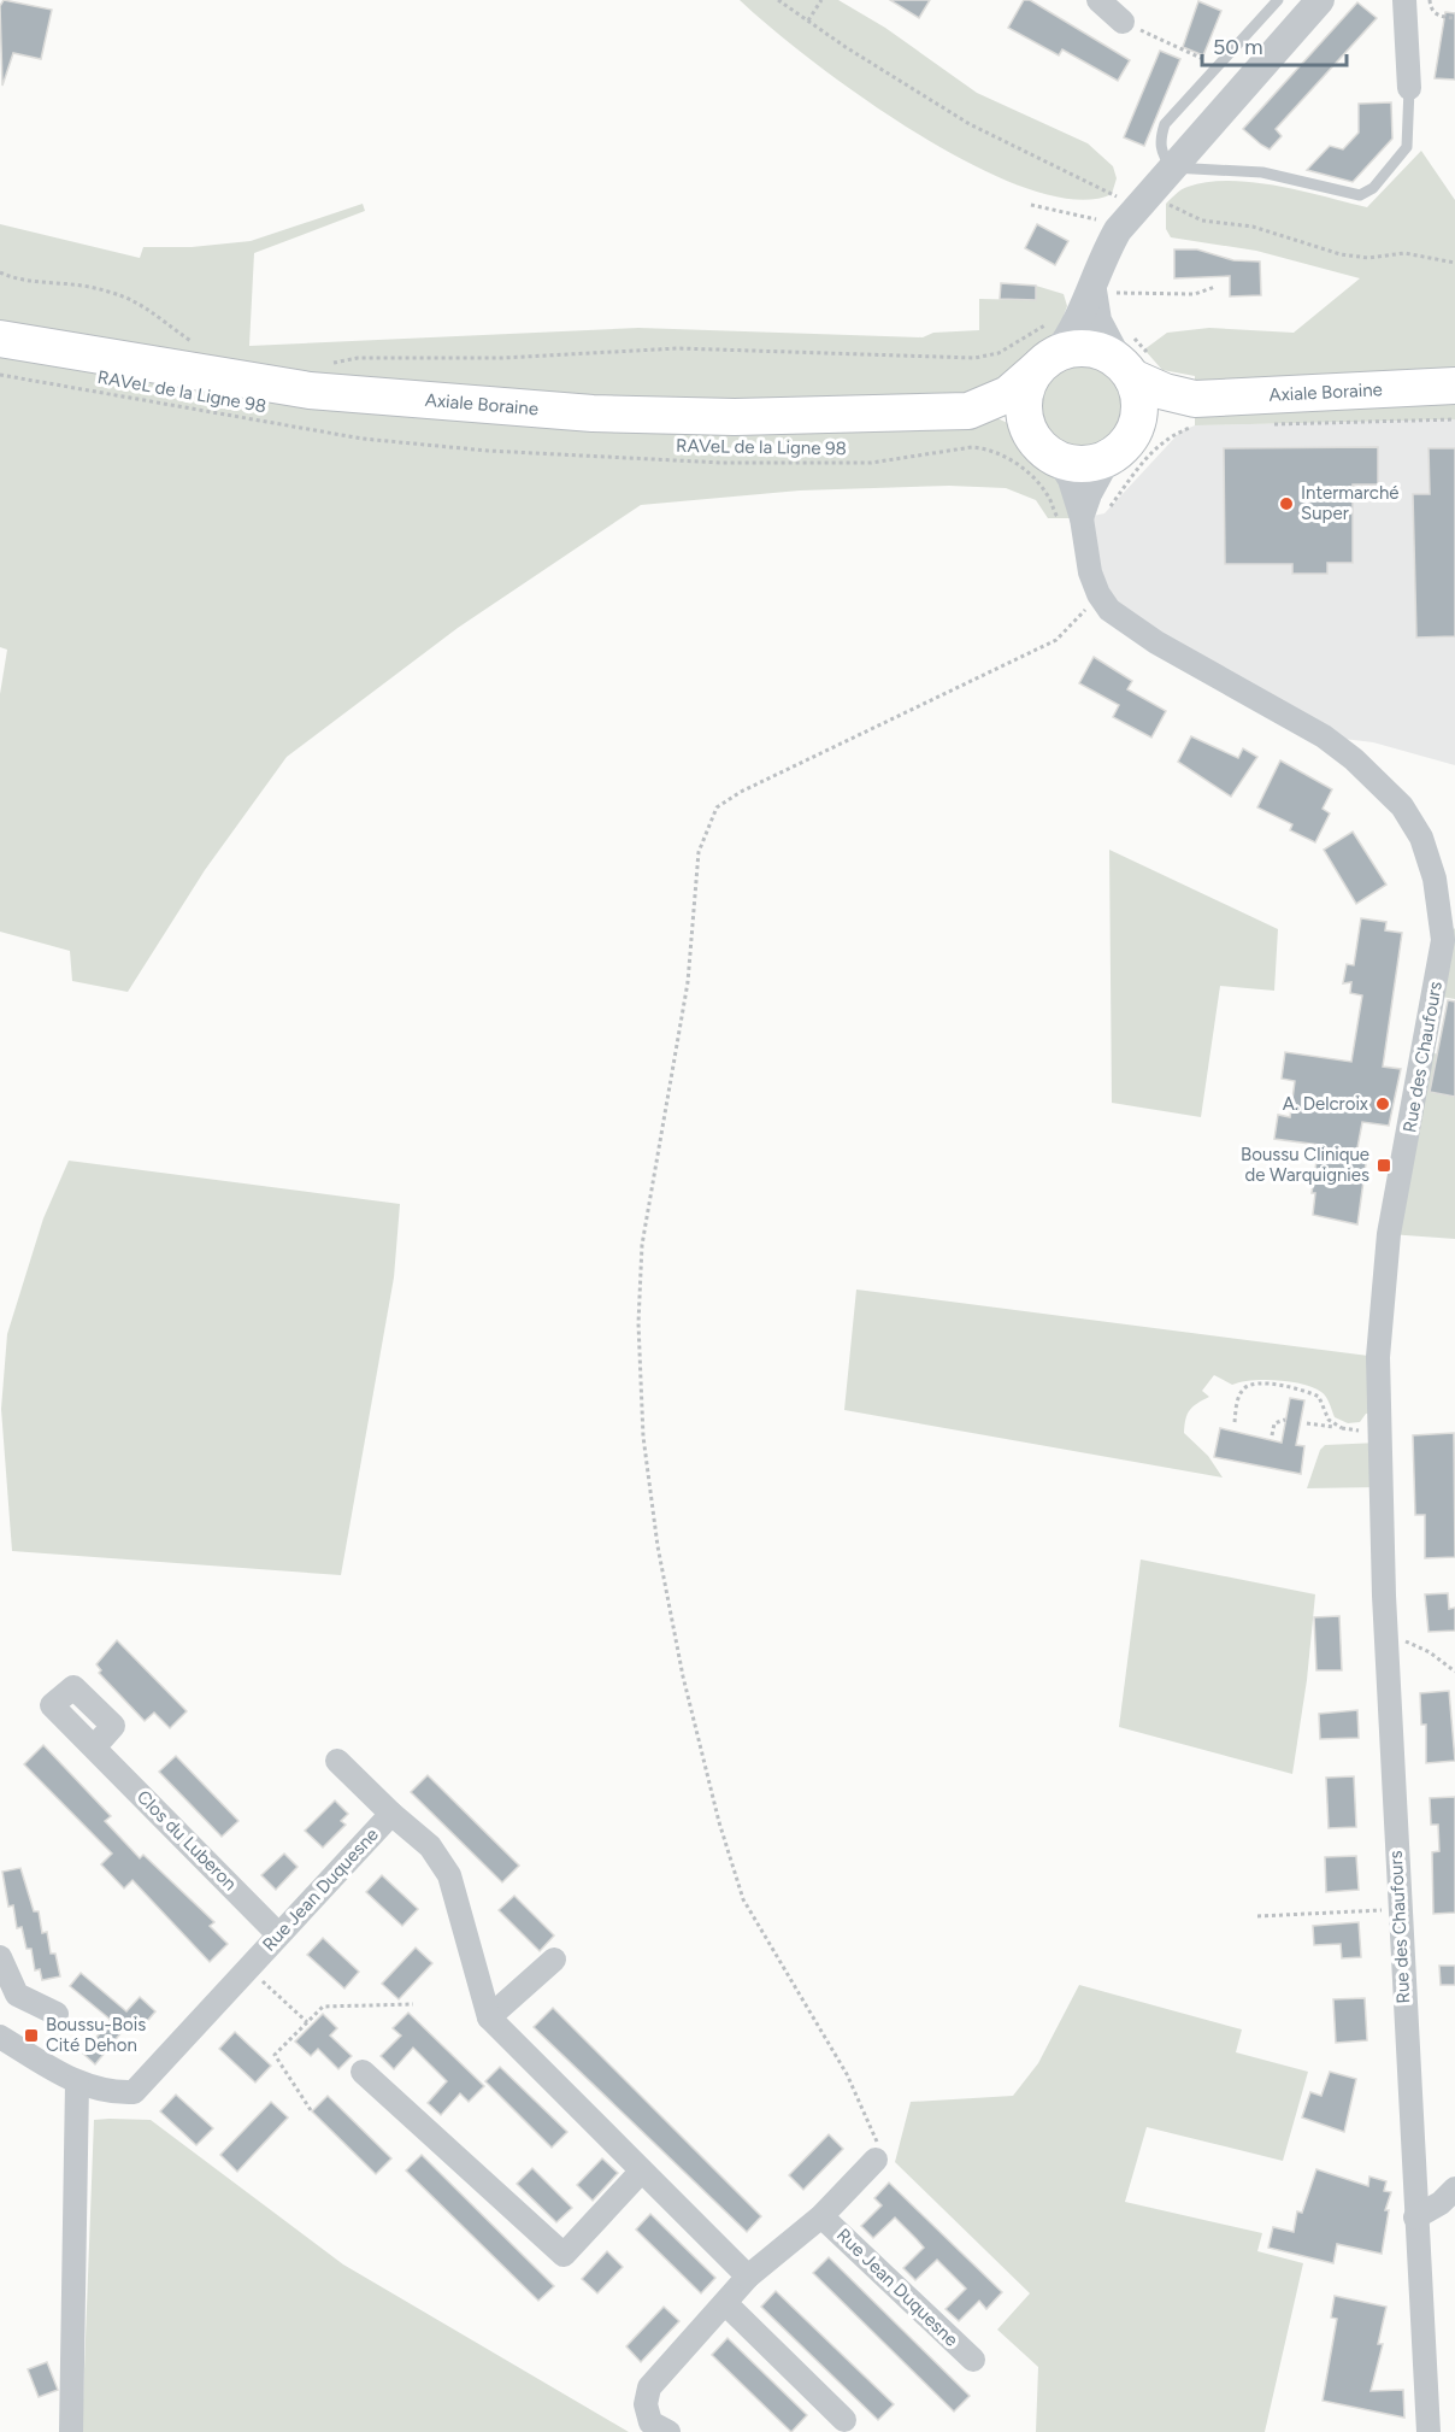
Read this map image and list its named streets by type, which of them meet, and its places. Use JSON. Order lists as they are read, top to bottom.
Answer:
{
  "streets": {
    "main road": ["Axiale Boraine"],
    "street": ["Rue des Chaufours", "Clos du Luberon", "Rue Jean Duquesne"],
    "path": ["RAVeL de la Ligne 98"]
  },
  "crossings": [
    ["RAVeL de la Ligne 98", "Rue des Chaufours"],
    ["Axiale Boraine", "Rue des Chaufours"],
    ["Clos du Luberon", "Rue Jean Duquesne"]
  ],
  "places": {
    "other": ["Intermarché Super", "A. Delcroix"],
    "transit": ["Boussu Clinique de Warquignies", "Boussu-Bois Cité Dehon"]
  },
  "scale_bar": "50 m"
}
